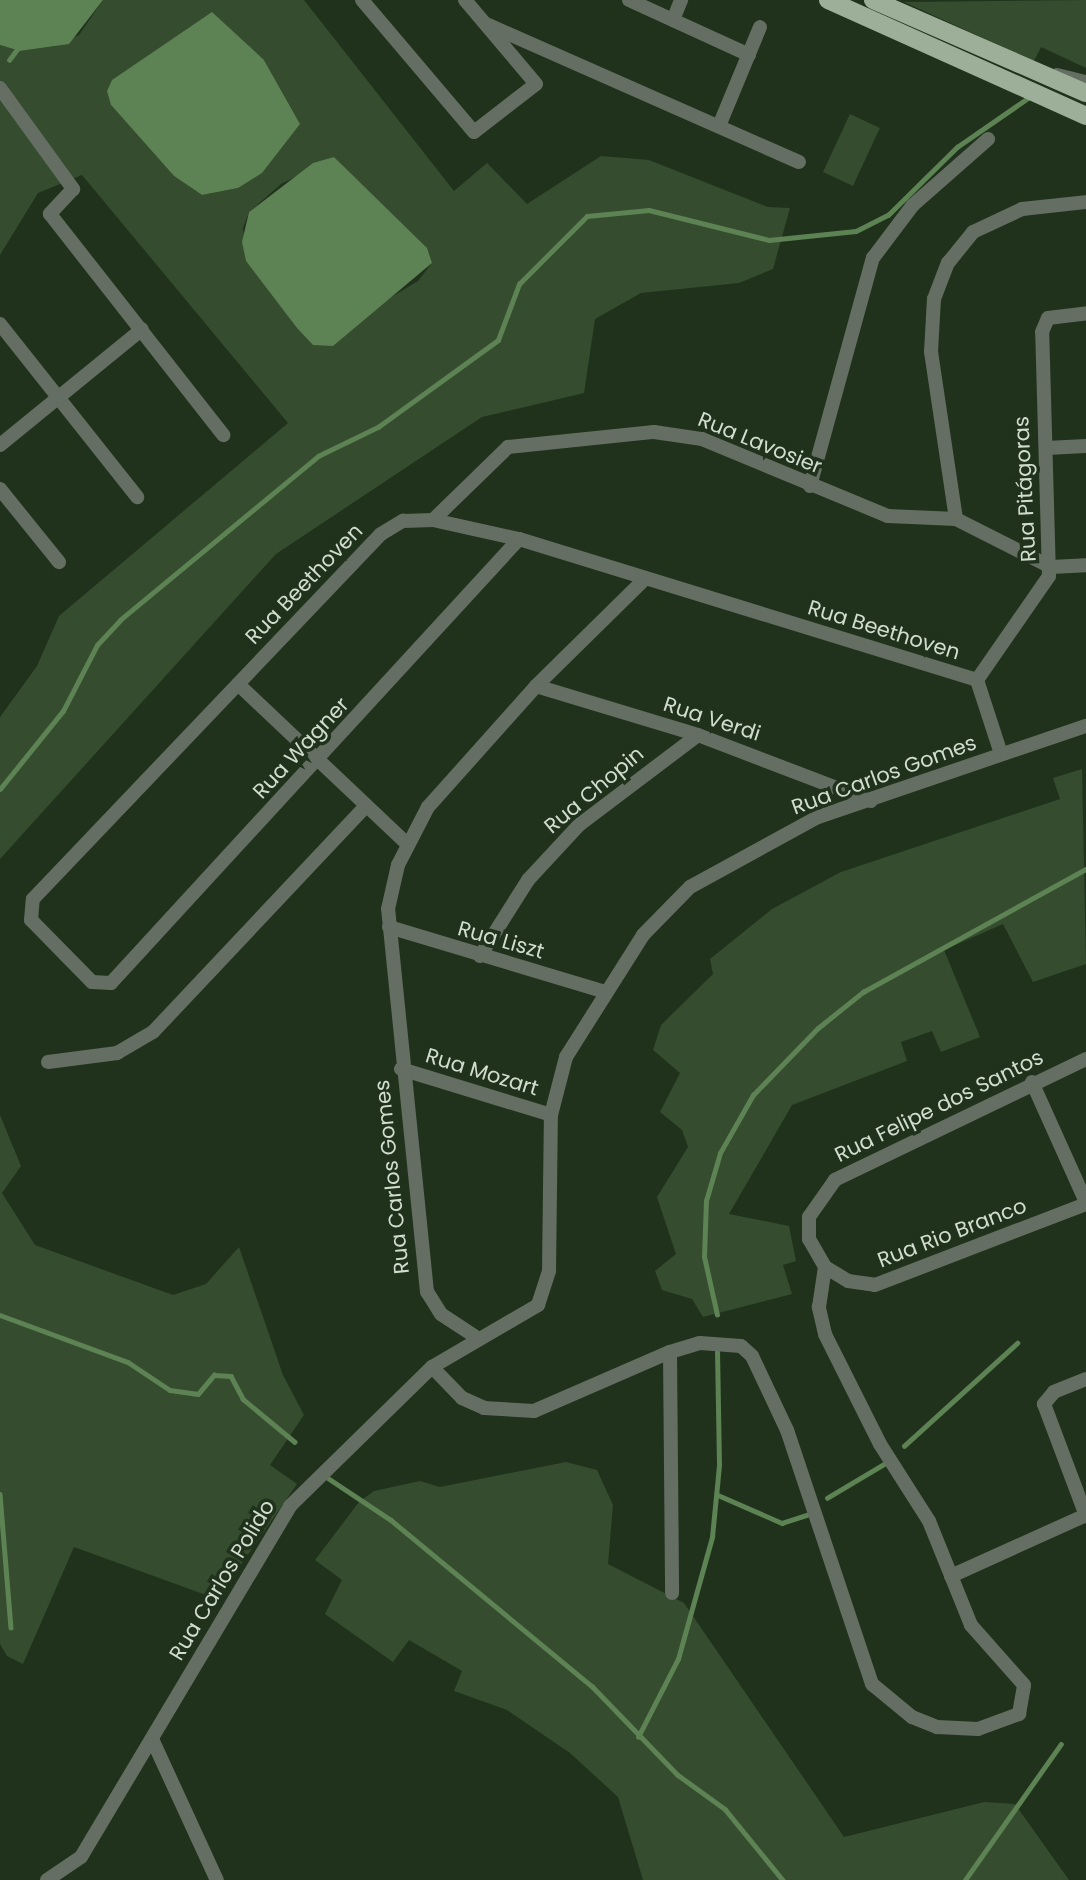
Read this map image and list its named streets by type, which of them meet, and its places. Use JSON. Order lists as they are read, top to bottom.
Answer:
{
  "streets": {
    "street": [
      "Rua Lavosier",
      "Rua Pitágoras",
      "Rua Beethoven",
      "Rua Verdi",
      "Rua Wagner",
      "Rua Carlos Gomes",
      "Rua Chopin",
      "Rua Liszt",
      "Rua Mozart",
      "Rua Felipe dos Santos",
      "Rua Rio Branco",
      "Rua Carlos Polido"
    ]
  },
  "crossings": [
    ["Rua Lavosier", "Rua Pitágoras"],
    ["Rua Lavosier", "Rua Beethoven"],
    ["Rua Pitágoras", "Rua Beethoven"],
    ["Rua Beethoven", "Rua Wagner"],
    ["Rua Beethoven", "Rua Carlos Gomes"],
    ["Rua Verdi", "Rua Carlos Gomes"],
    ["Rua Verdi", "Rua Chopin"],
    ["Rua Carlos Gomes", "Rua Liszt"],
    ["Rua Carlos Gomes", "Rua Mozart"],
    ["Rua Carlos Gomes", "Rua Carlos Polido"],
    ["Rua Chopin", "Rua Liszt"],
    ["Rua Felipe dos Santos", "Rua Rio Branco"]
  ]
}
